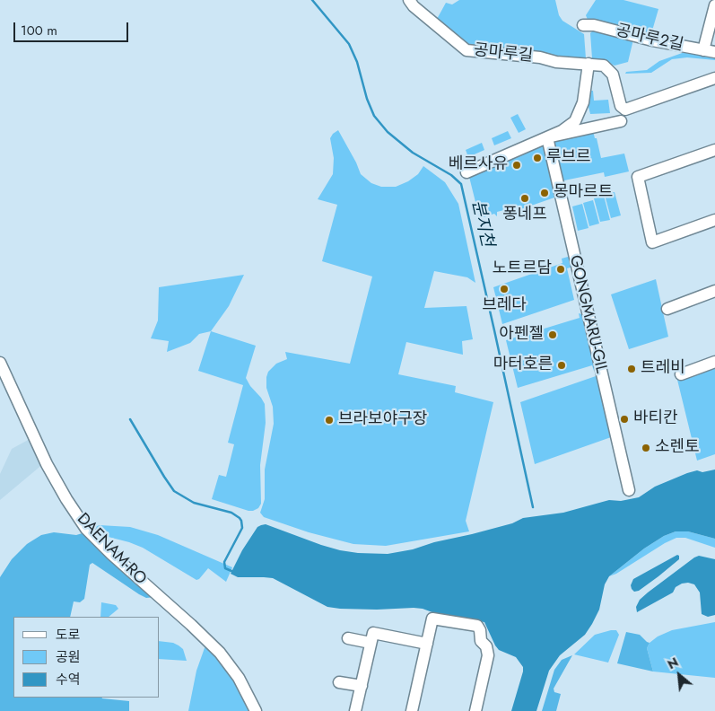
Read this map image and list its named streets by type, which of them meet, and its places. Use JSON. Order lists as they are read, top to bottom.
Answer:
{
  "streets": {
    "street": [
      "공마루2길",
      "공마루길",
      "GONGMARU-GIL",
      "DAENAM-RO"
    ]
  },
  "water": ["분지천"],
  "places": [
    "루브르",
    "베르사유",
    "몽마르트",
    "퐁네프",
    "노트르담",
    "브레다",
    "아펜젤",
    "마터호른",
    "트레비",
    "바티칸",
    "브라보야구장",
    "소렌토"
  ],
  "legend": ["도로", "공원", "수역"],
  "scale_bar": "100 m",
  "north": "top left"
}
